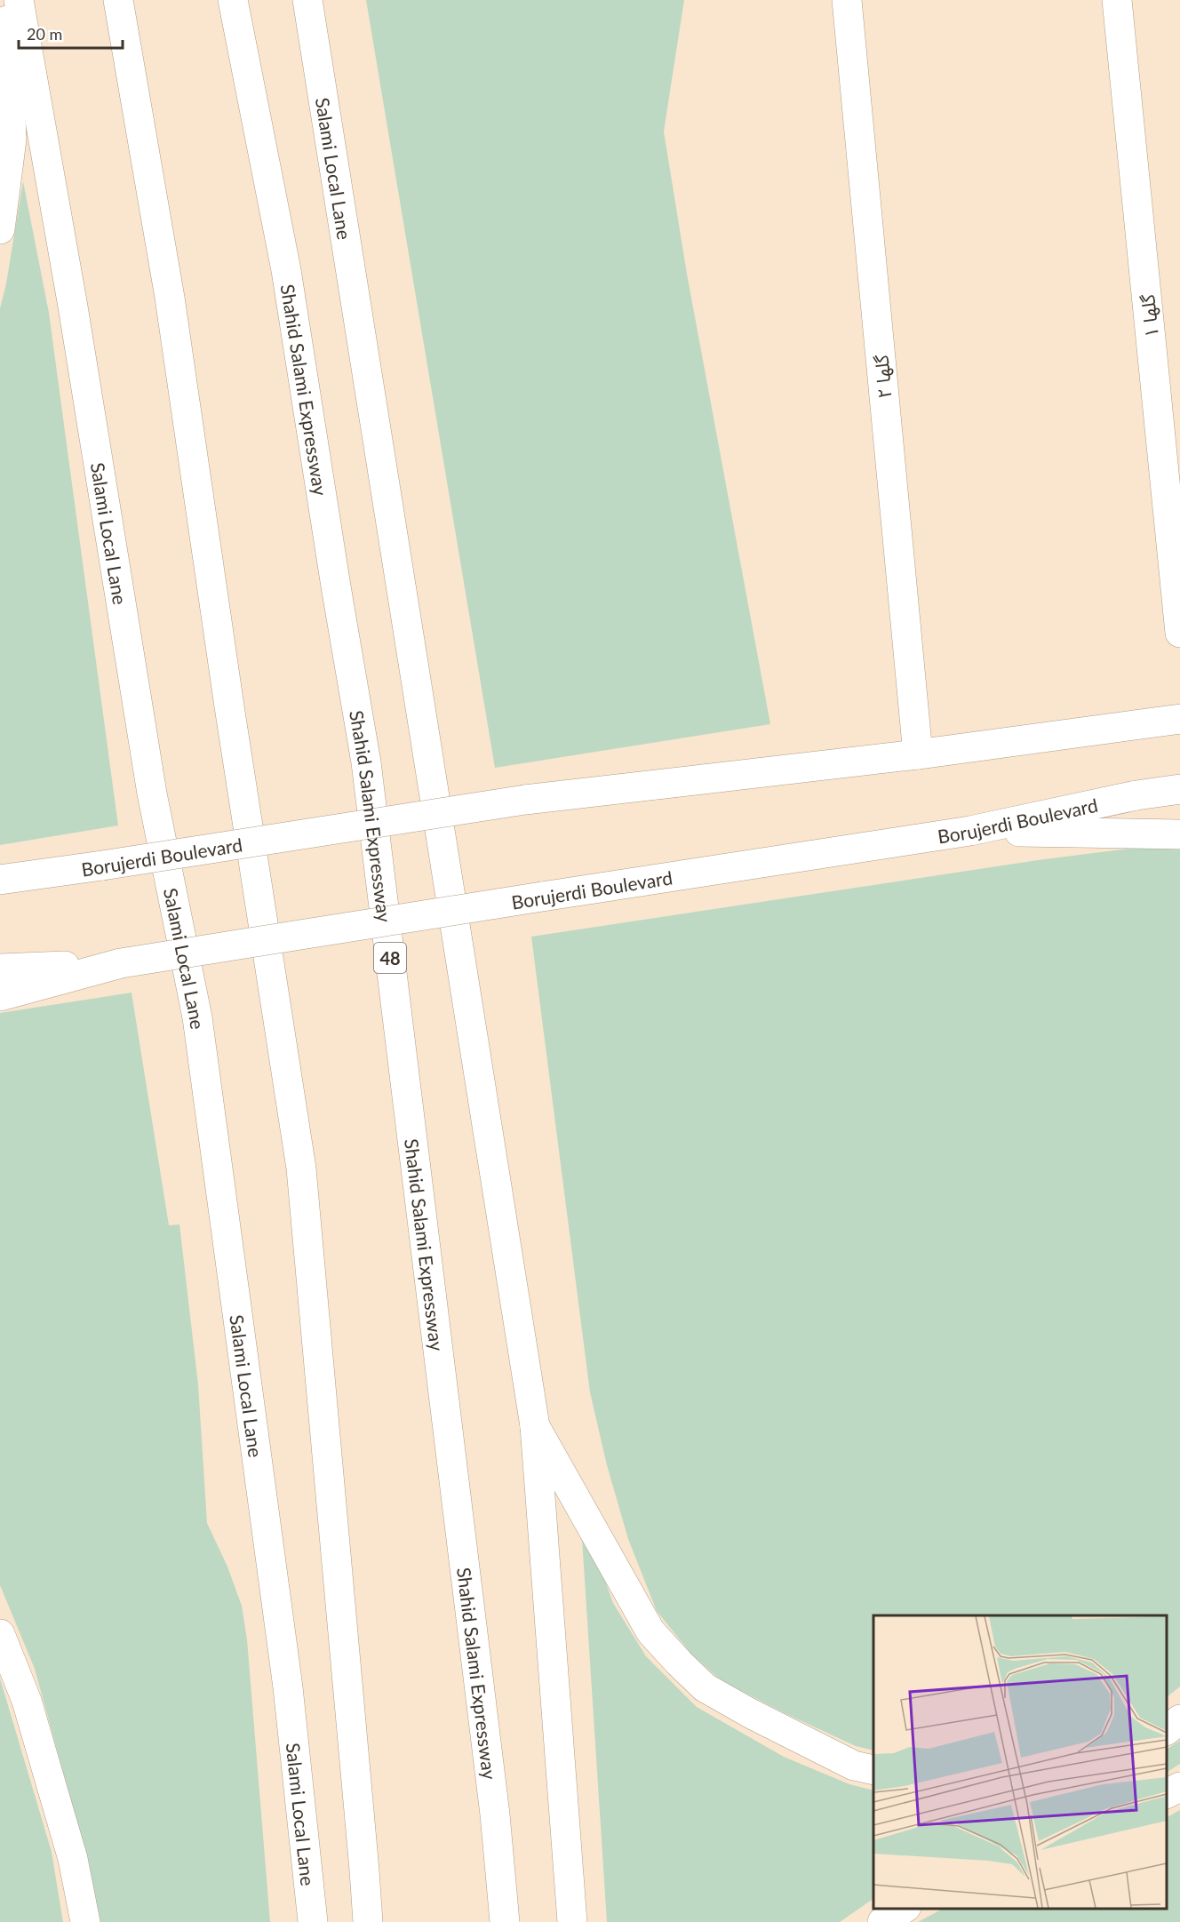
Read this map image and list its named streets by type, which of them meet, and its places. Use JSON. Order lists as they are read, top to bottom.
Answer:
{
  "streets": {
    "main road": [
      "Salami Local Lane",
      "گلها ۱",
      "گلها ۲",
      "Shahid Salami Expressway",
      "Borujerdi Boulevard",
      "48"
    ]
  },
  "crossings": [
    ["گلها ۲", "Borujerdi Boulevard"]
  ],
  "scale_bar": "20 m"
}
